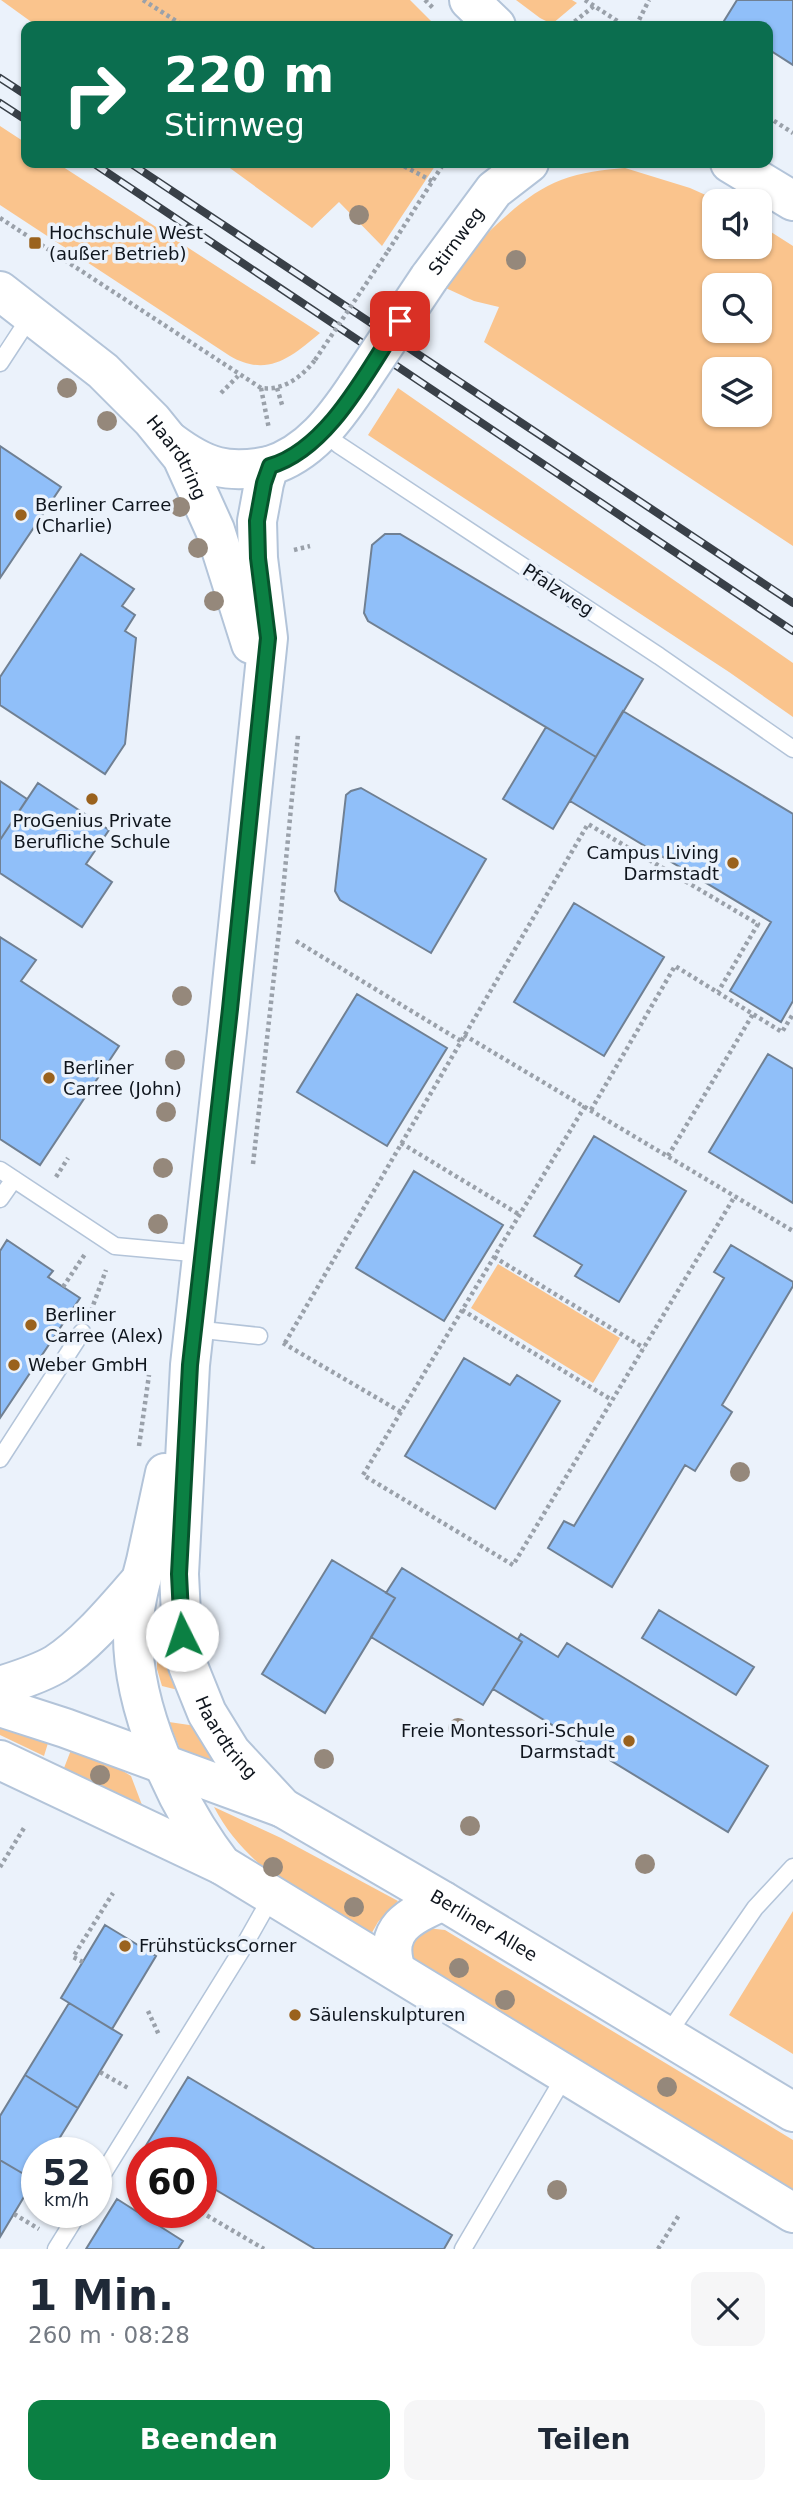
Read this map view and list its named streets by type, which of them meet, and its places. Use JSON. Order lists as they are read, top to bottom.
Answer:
{
  "streets": {
    "main road": ["Stirnweg", "Haardtring", "Berliner Allee"],
    "lane": ["Pfalzweg"]
  },
  "crossings": [
    ["Stirnweg", "Haardtring"],
    ["Stirnweg", "Pfalzweg"],
    ["Haardtring", "Berliner Allee"]
  ],
  "places": {
    "transit": ["Hochschule West (außer Betrieb)"],
    "other": [
      "Berliner Carree (Charlie)",
      "ProGenius Private Berufliche Schule",
      "Campus Living Darmstadt",
      "Berliner Carree (John)",
      "Berliner Carree (Alex)",
      "Weber GmbH",
      "Freie Montessori-Schule Darmstadt",
      "FrühstücksCorner",
      "Säulenskulpturen"
    ]
  },
  "page": {
    "turn": ["220 m", "Stirnweg"],
    "speed": "52 km/h",
    "limit": "60",
    "heading": ["1 Min.", "260 m · 08:28"],
    "buttons": ["Beenden", "Teilen"]
  }
}
